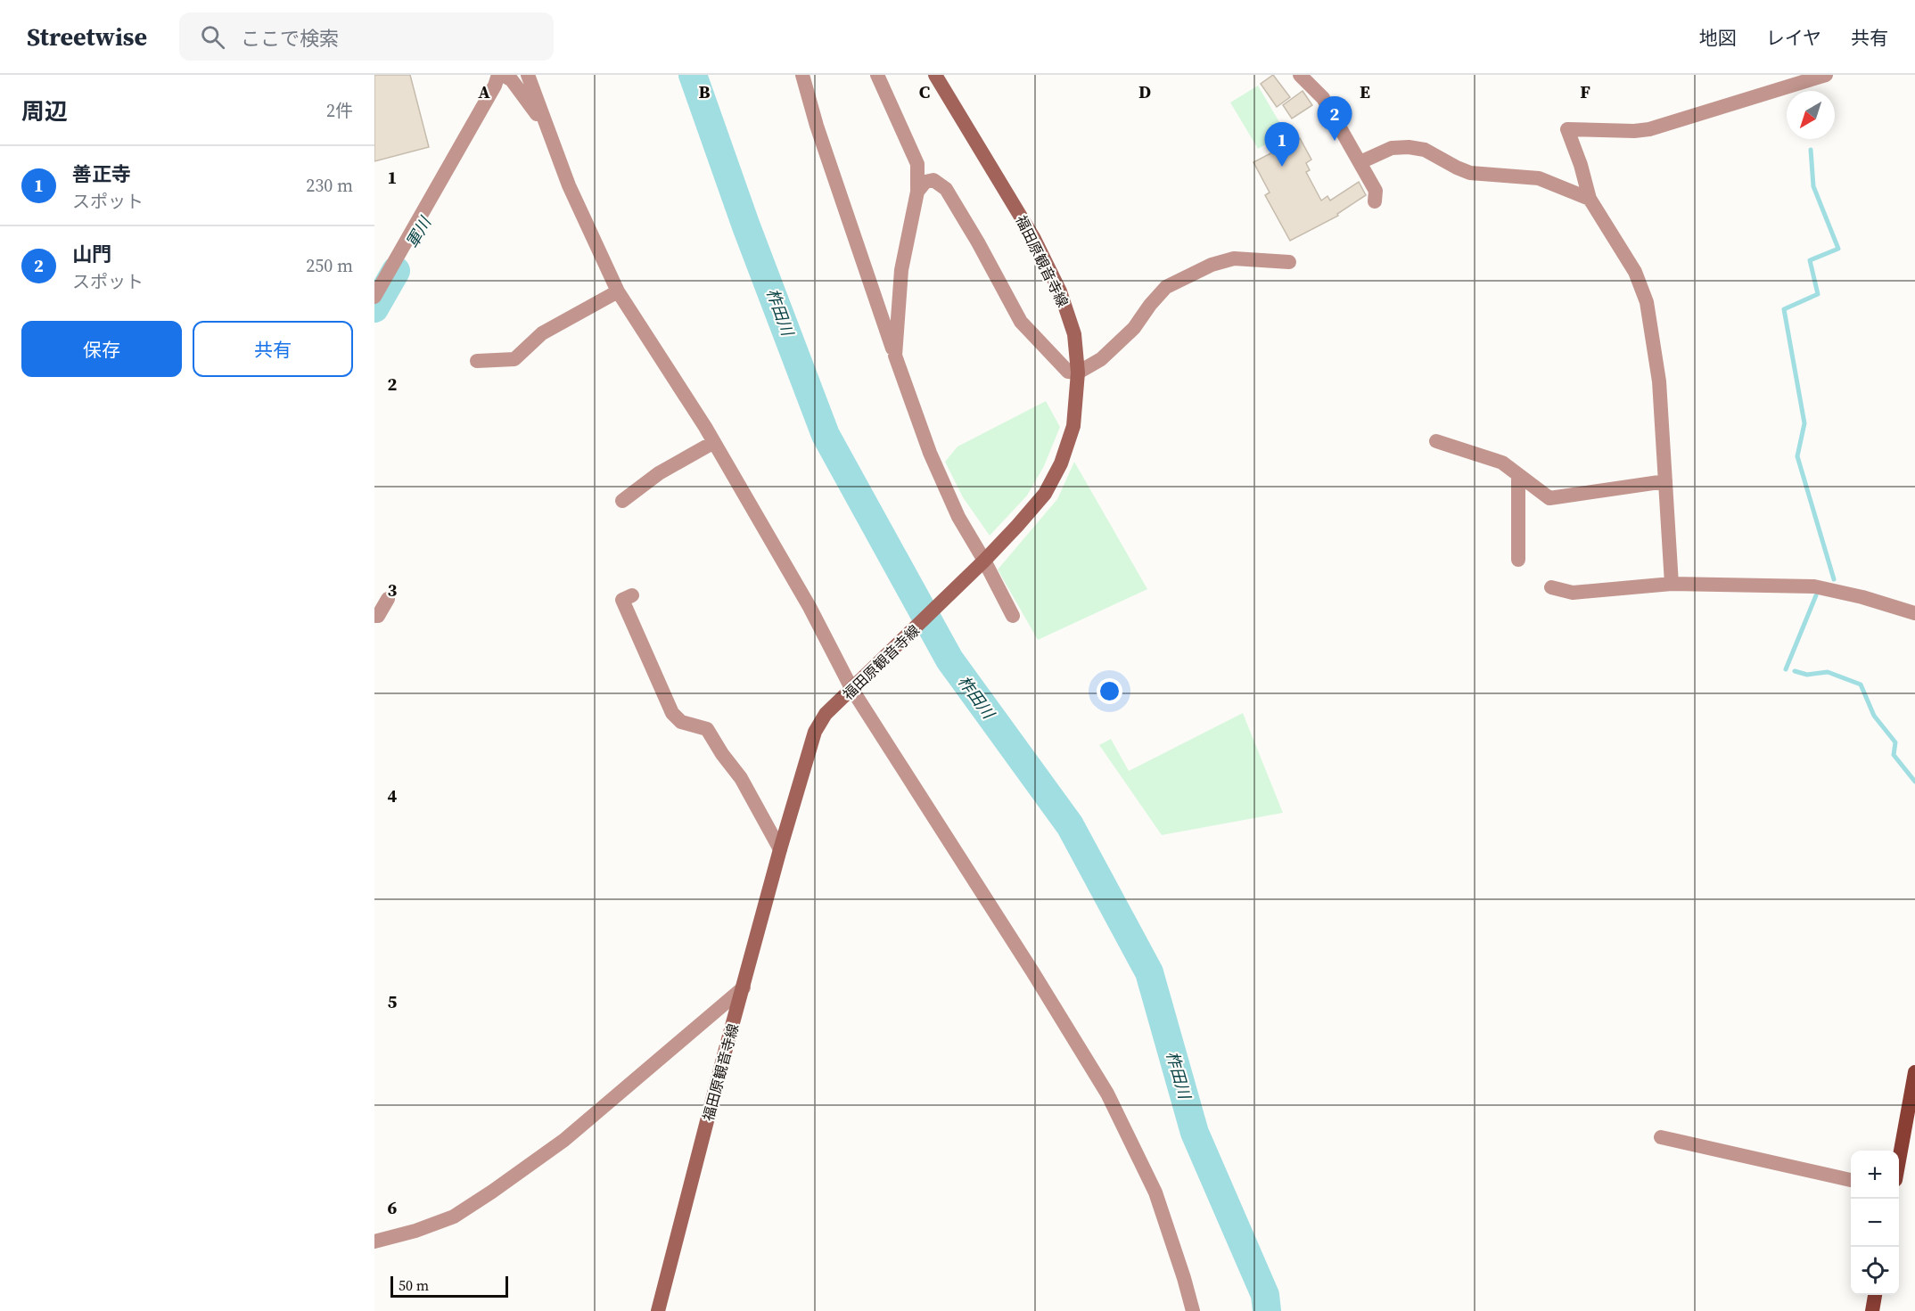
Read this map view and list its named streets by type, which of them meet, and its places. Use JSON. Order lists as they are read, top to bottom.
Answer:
{
  "streets": {
    "main road": ["福田原観音寺線"]
  },
  "water": ["軍川", "柞田川"],
  "scale_bar": "50 m",
  "north": "bottom left",
  "page": {
    "header": "Streetwise",
    "search": "ここで検索",
    "nav": ["地図", "レイヤ", "共有"],
    "heading": ["周辺", "2件"],
    "pins": ["2", "1"],
    "list": [
      {
        "mark": "1",
        "name": "善正寺",
        "note": "スポット",
        "value": "230 m"
      },
      {
        "mark": "2",
        "name": "山門",
        "note": "スポット",
        "value": "250 m"
      }
    ],
    "buttons": ["保存", "共有"],
    "map_buttons": ["+", "−"],
    "scale": "50 m"
  },
  "grid": {
    "columns": [
      "A",
      "B",
      "C",
      "D",
      "E",
      "F"
    ],
    "rows": [
      "1",
      "2",
      "3",
      "4",
      "5",
      "6"
    ]
  }
}
